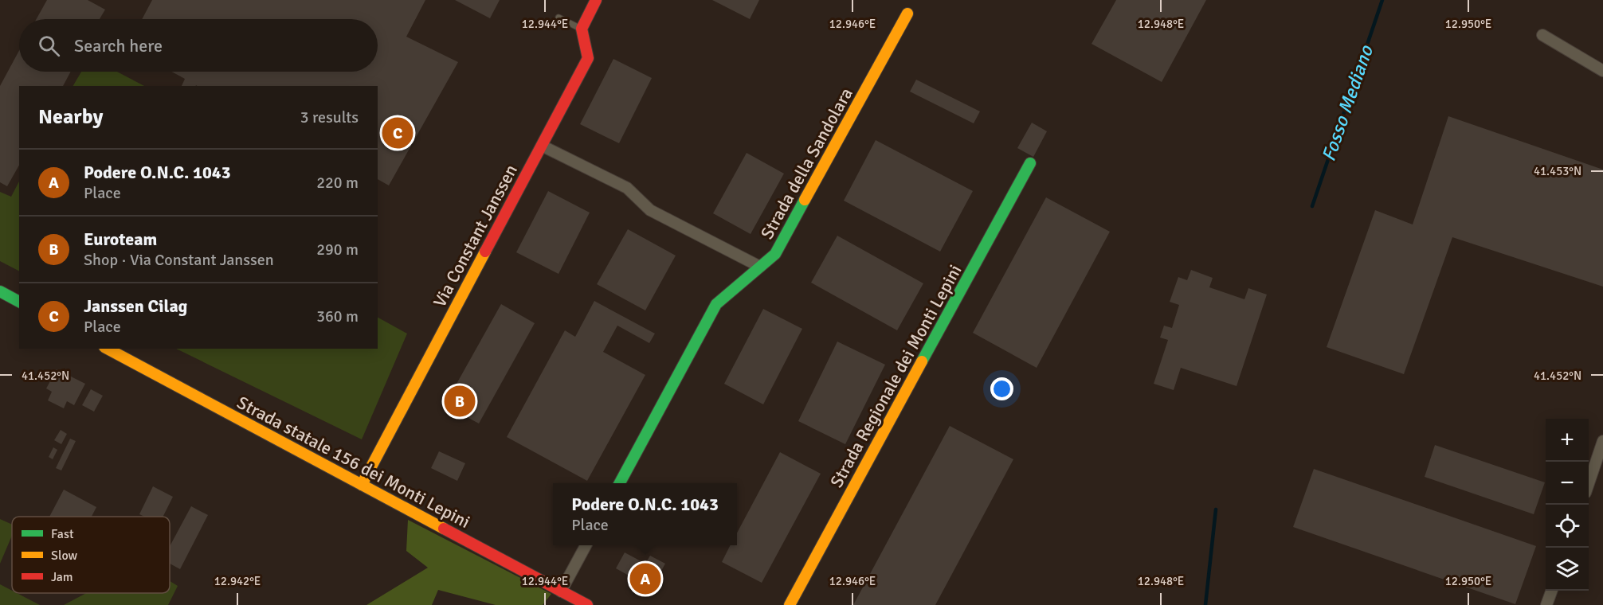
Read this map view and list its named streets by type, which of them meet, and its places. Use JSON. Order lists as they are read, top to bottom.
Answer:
{
  "streets": {
    "street": [
      "Strada della Sandolara",
      "Via Constant Janssen",
      "Strada Regionale dei Monti Lepini",
      "Strada statale 156 dei Monti Lepini"
    ]
  },
  "crossings": [
    ["Via Constant Janssen", "Strada statale 156 dei Monti Lepini"]
  ],
  "water": ["Fosso Mediano"],
  "legend": ["Fast", "Slow", "Jam"],
  "page": {
    "search": "Search here",
    "heading": ["Nearby", "3 results"],
    "pins": ["C", "B", "A"],
    "list": [
      {
        "mark": "A",
        "name": "Podere O.N.C. 1043",
        "note": "Place",
        "value": "220 m"
      },
      {
        "mark": "B",
        "name": "Euroteam",
        "note": "Shop · Via Constant Janssen",
        "value": "290 m"
      },
      {
        "mark": "C",
        "name": "Janssen Cilag",
        "note": "Place",
        "value": "360 m"
      }
    ],
    "map_buttons": ["+", "−"],
    "popup": ["Podere O.N.C. 1043", "Place"]
  },
  "coordinates": [
    "12.944°E",
    "12.946°E",
    "12.948°E",
    "12.950°E",
    "41.453°N",
    "41.452°N",
    "12.942°E"
  ]
}
